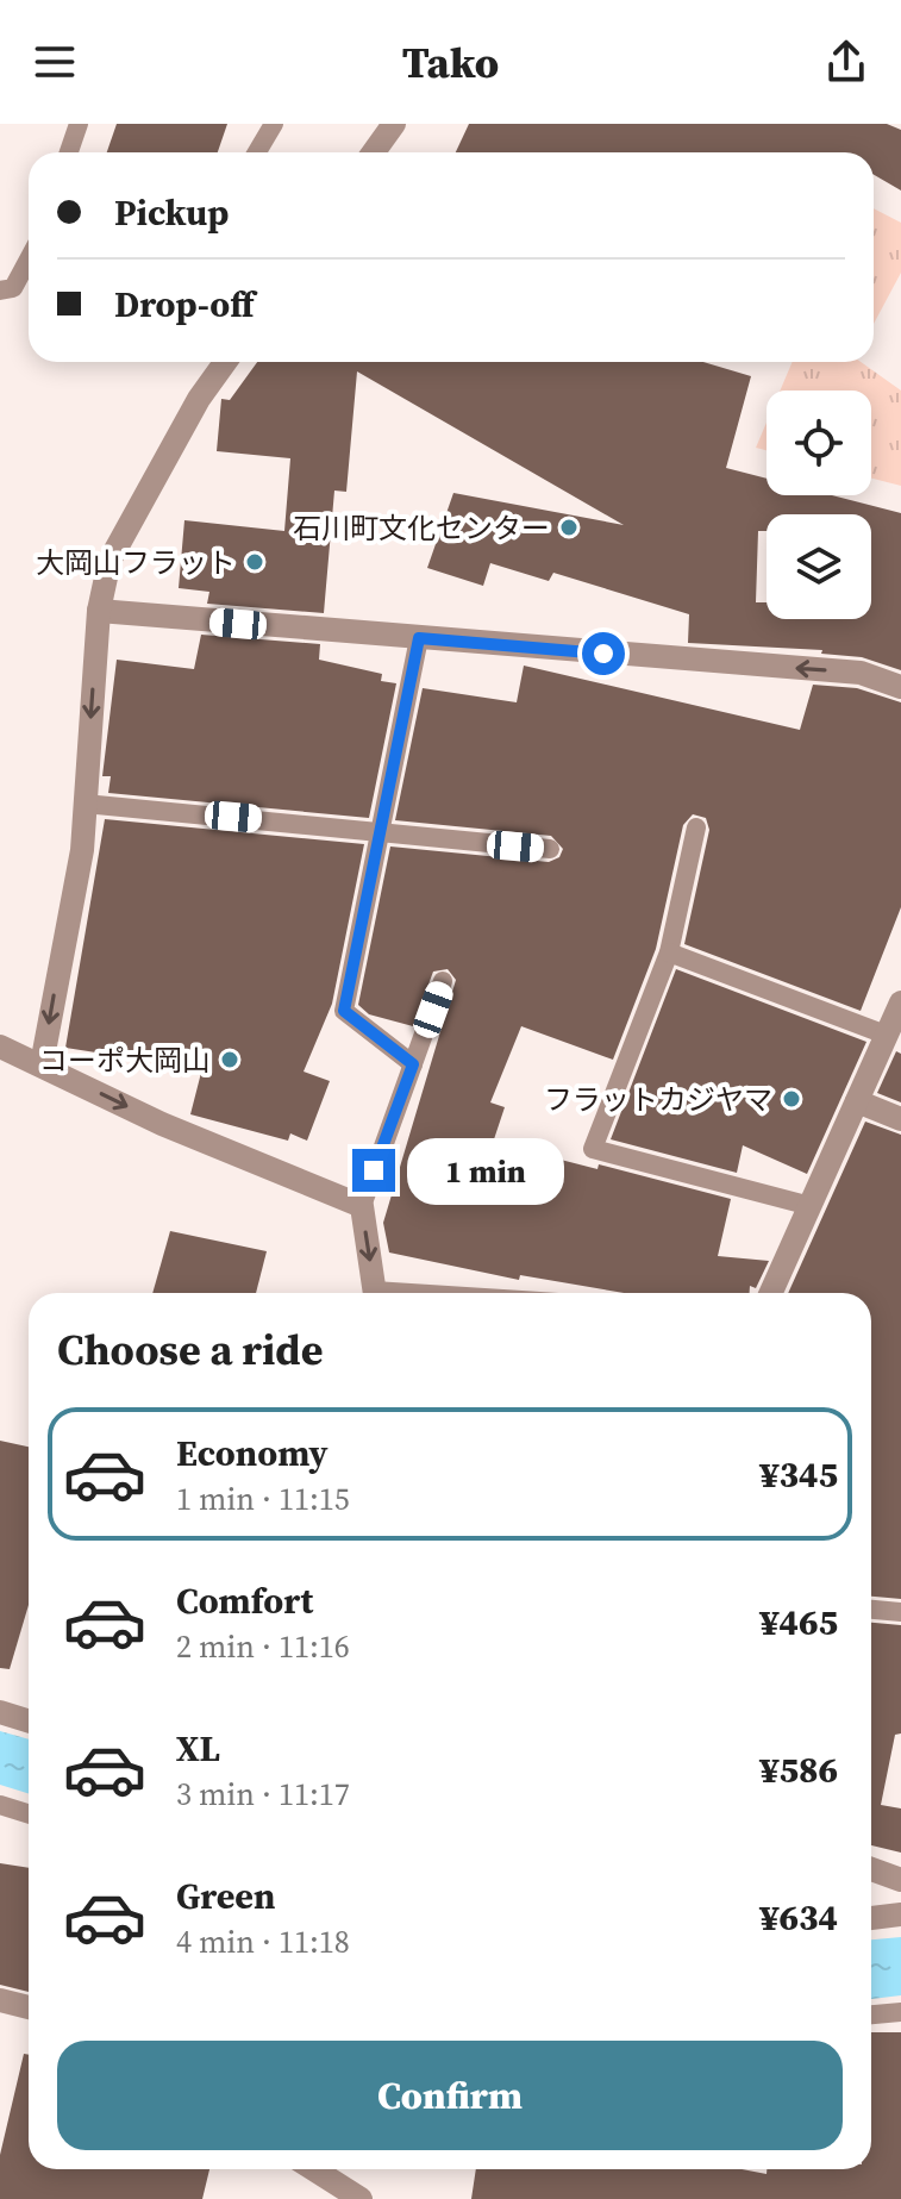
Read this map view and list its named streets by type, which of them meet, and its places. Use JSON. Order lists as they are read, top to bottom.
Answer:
{
  "places": [
    "石川町文化センター",
    "大岡山フラット",
    "コーポ大岡山",
    "フラットカジヤマ"
  ],
  "page": {
    "header": "Tako",
    "banner": ["Pickup", "Drop-off"],
    "bubble": "1 min",
    "heading": "Choose a ride",
    "list": [
      {
        "name": "Economy",
        "note": "1 min · 11:15",
        "value": "¥345"
      },
      {
        "name": "Comfort",
        "note": "2 min · 11:16",
        "value": "¥465"
      },
      {
        "name": "XL",
        "note": "3 min · 11:17",
        "value": "¥586"
      },
      {
        "name": "Green",
        "note": "4 min · 11:18",
        "value": "¥634"
      }
    ],
    "buttons": "Confirm"
  }
}
